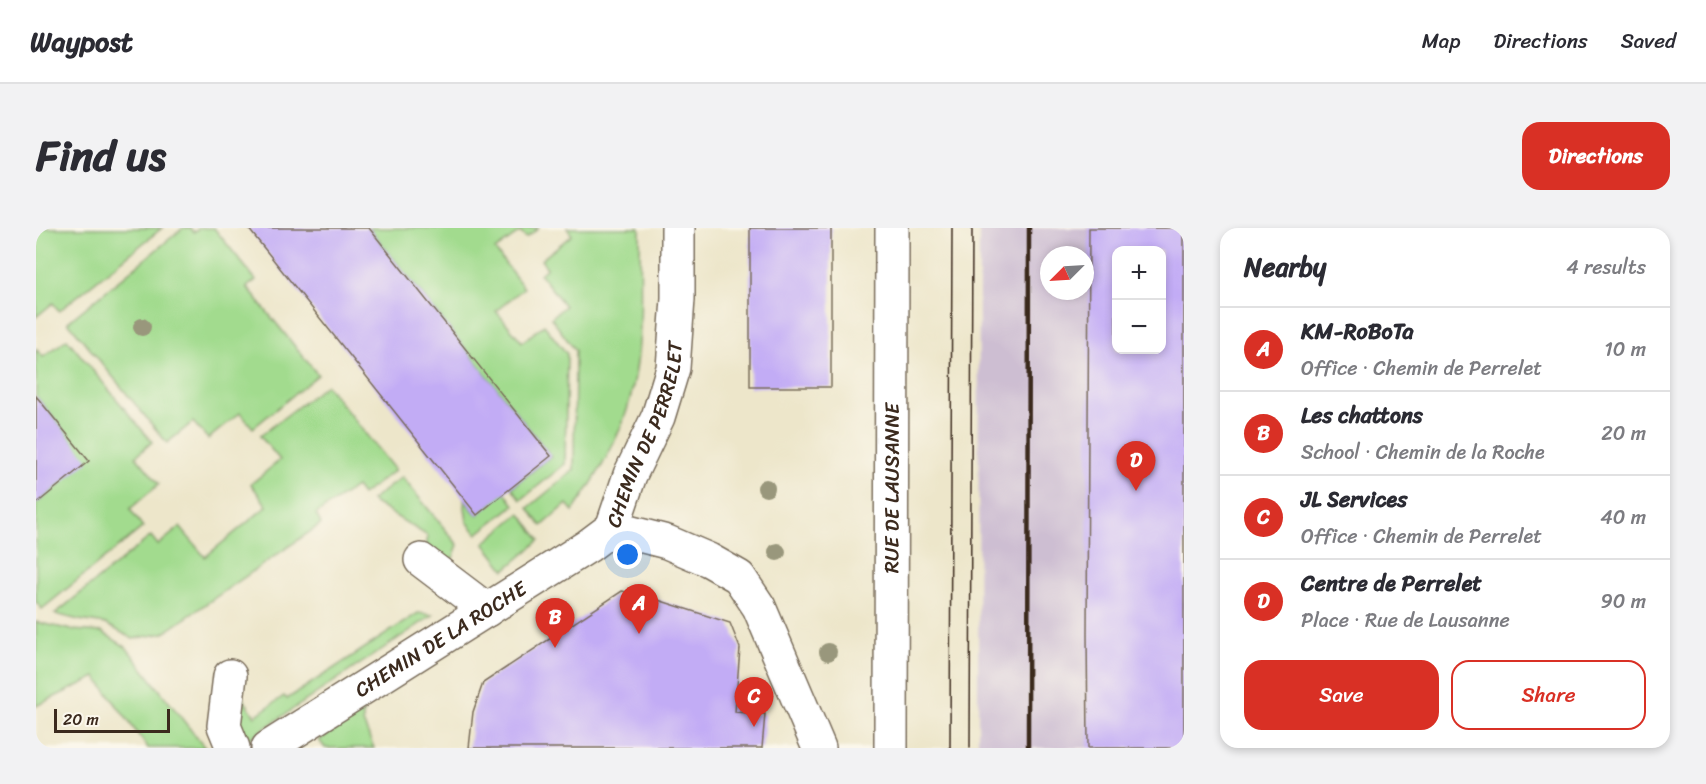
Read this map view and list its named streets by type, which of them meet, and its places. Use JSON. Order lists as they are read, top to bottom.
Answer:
{
  "streets": {
    "street": ["CHEMIN DE PERRELET", "RUE DE LAUSANNE", "CHEMIN DE LA ROCHE"]
  },
  "crossings": [
    ["CHEMIN DE PERRELET", "CHEMIN DE LA ROCHE"]
  ],
  "scale_bar": "20 m",
  "north": "bottom left",
  "page": {
    "header": "Waypost",
    "nav": ["Map", "Directions", "Saved"],
    "title": "Find us",
    "buttons": [
      "Directions",
      ["Save", "Share"]
    ],
    "heading": ["Nearby", "4 results"],
    "map_buttons": ["+", "−"],
    "list": [
      {
        "mark": "A",
        "name": "KM-RoBoTa",
        "note": "Office · Chemin de Perrelet",
        "value": "10 m"
      },
      {
        "mark": "B",
        "name": "Les chattons",
        "note": "School · Chemin de la Roche",
        "value": "20 m"
      },
      {
        "mark": "C",
        "name": "JL Services",
        "note": "Office · Chemin de Perrelet",
        "value": "40 m"
      },
      {
        "mark": "D",
        "name": "Centre de Perrelet",
        "note": "Place · Rue de Lausanne",
        "value": "90 m"
      }
    ],
    "pins": [
      "D",
      "A",
      "B",
      "C"
    ],
    "scale": "20 m"
  }
}
